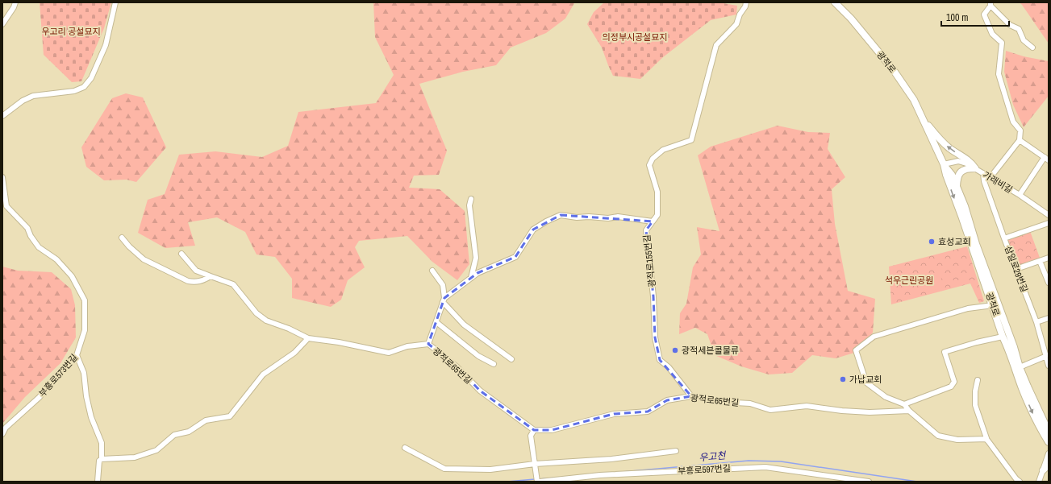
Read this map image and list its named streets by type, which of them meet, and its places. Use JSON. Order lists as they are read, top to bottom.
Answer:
{
  "streets": {
    "main road": ["광적로"],
    "street": [
      "가래비길",
      "광적로155번길",
      "삼일로29번길",
      "광적로65번길",
      "부흥로573번길",
      "부흥로597번길"
    ]
  },
  "crossings": [
    ["광적로", "가래비길"],
    ["가래비길", "삼일로29번길"],
    ["광적로155번길", "광적로65번길"]
  ],
  "water": ["우고천"],
  "parks": ["우고리 공설묘지", "의정부시공설묘지", "석우근린공원"],
  "places": ["효성교회", "광적세븐콜물류", "가납교회"],
  "scale_bar": "100 m"
}
